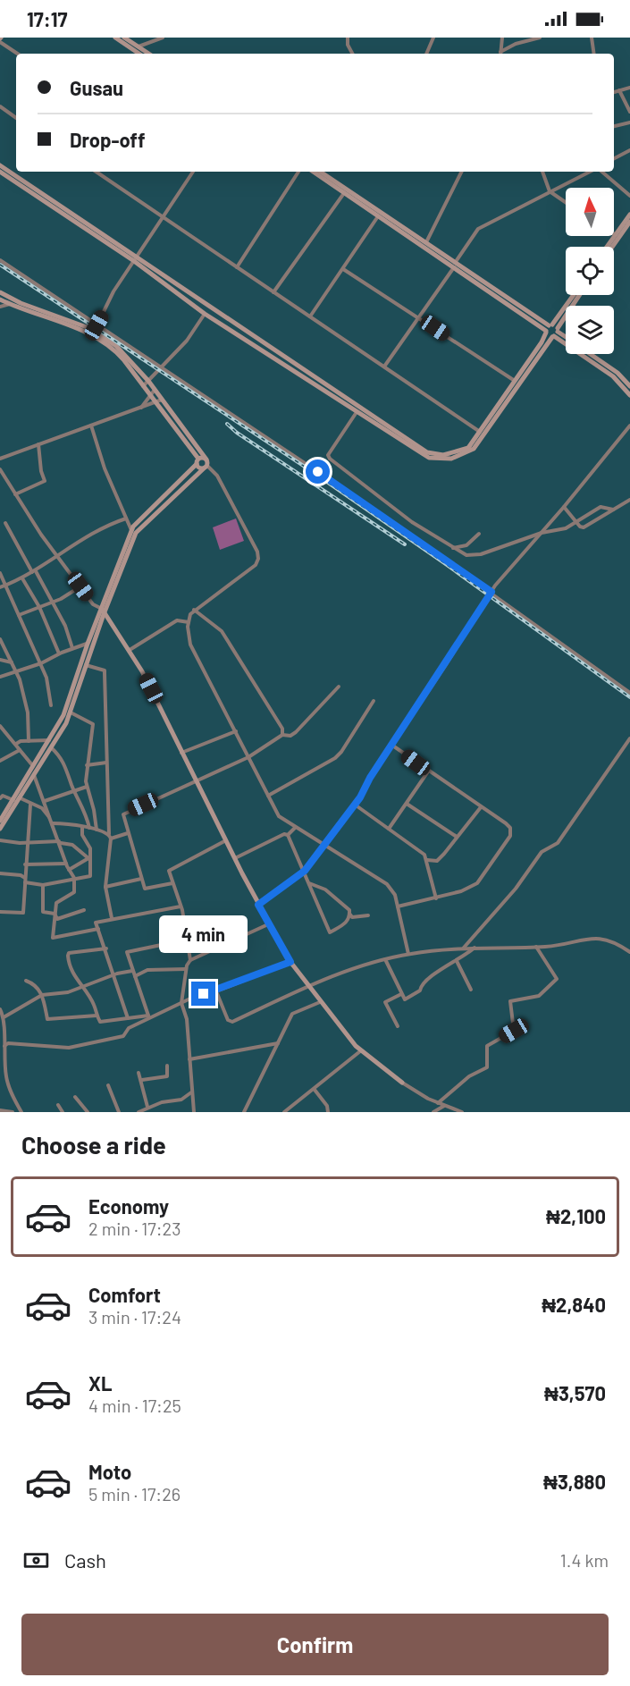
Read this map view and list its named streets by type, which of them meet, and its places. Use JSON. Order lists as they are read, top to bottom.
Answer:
{
  "north": "top",
  "page": {
    "status": "17:17",
    "banner": ["Gusau", "Drop-off"],
    "bubble": "4 min",
    "heading": "Choose a ride",
    "list": [
      {
        "name": "Economy",
        "note": "2 min · 17:23",
        "value": "₦2,100"
      },
      {
        "name": "Comfort",
        "note": "3 min · 17:24",
        "value": "₦2,840"
      },
      {
        "name": "XL",
        "note": "4 min · 17:25",
        "value": "₦3,570"
      },
      {
        "name": "Moto",
        "note": "5 min · 17:26",
        "value": "₦3,880"
      }
    ],
    "pay": ["Cash", "1.4 km"],
    "buttons": "Confirm"
  }
}
